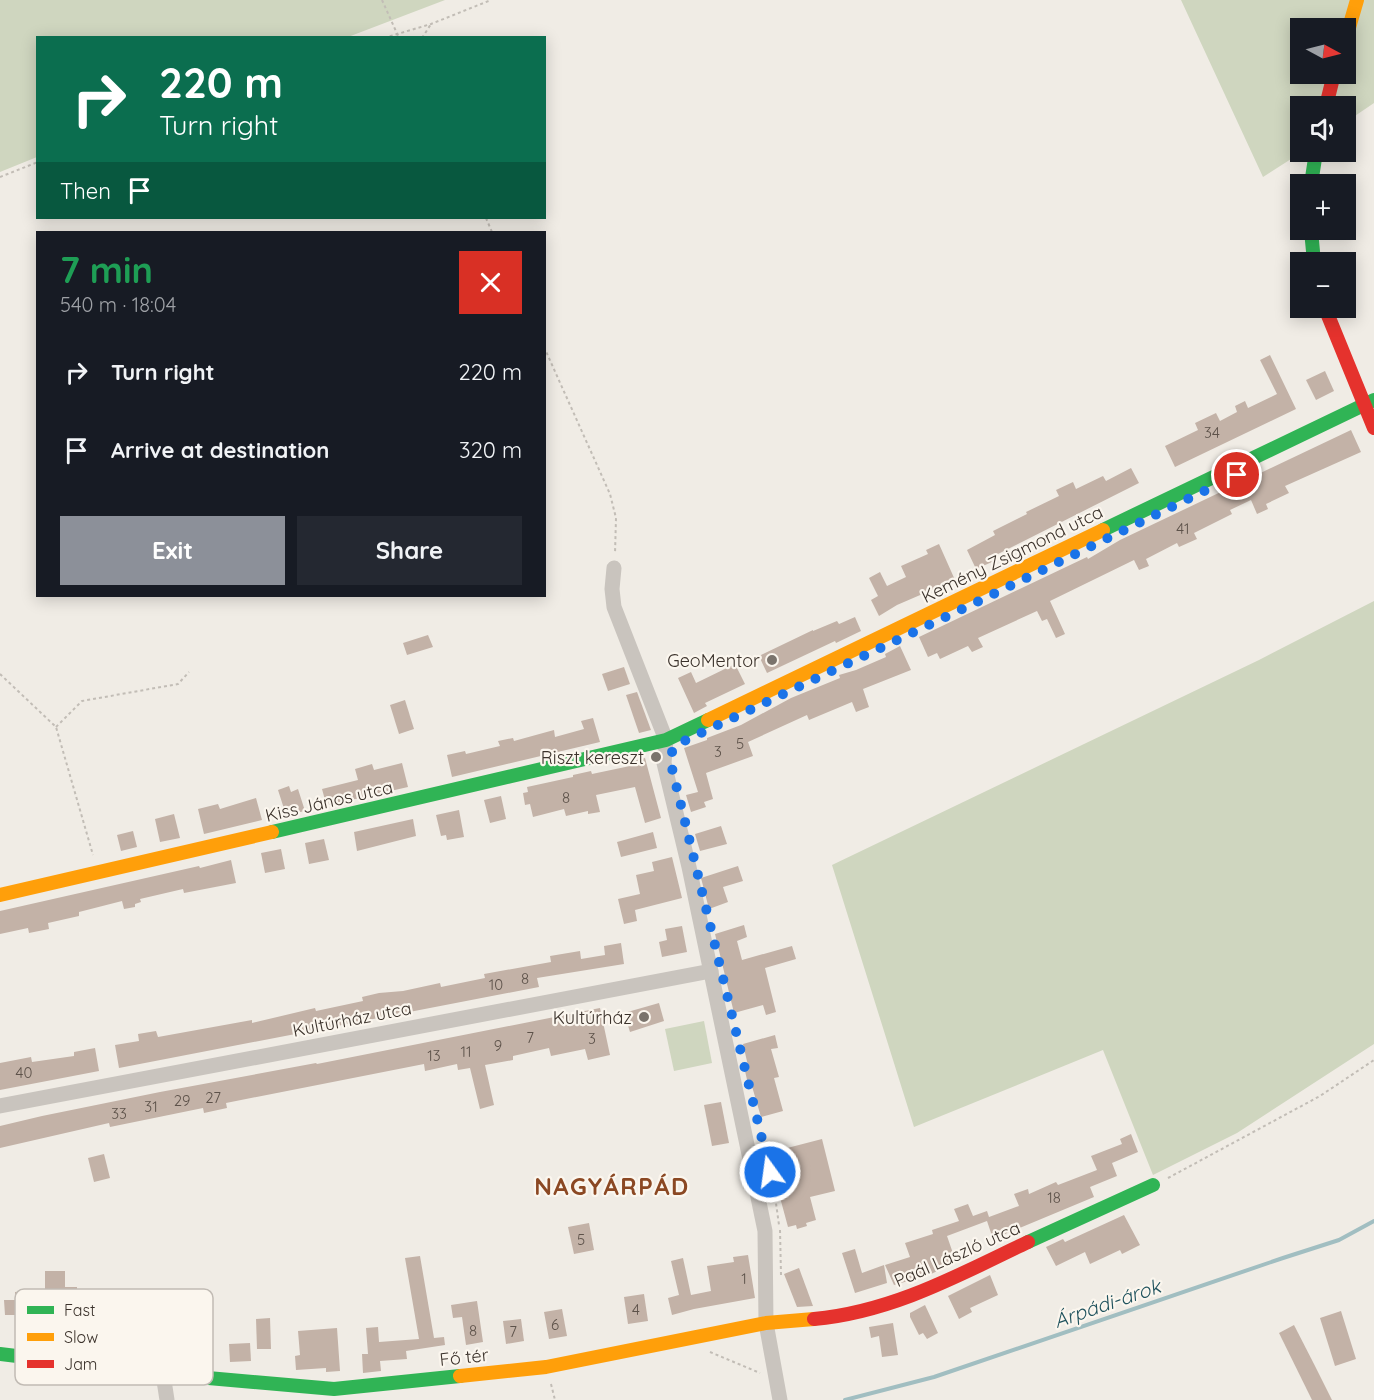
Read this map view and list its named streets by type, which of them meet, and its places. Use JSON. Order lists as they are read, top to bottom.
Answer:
{
  "streets": {
    "street": [
      "Kemény Zsigmond utca",
      "Kiss János utca",
      "Kultúrház utca",
      "Paál László utca",
      "Fő tér"
    ]
  },
  "crossings": [
    ["Kemény Zsigmond utca", "Kiss János utca"],
    ["Paál László utca", "Fő tér"]
  ],
  "districts": ["NAGYÁRPÁD"],
  "water": ["Árpádi-árok"],
  "places": ["GeoMentor", "Riszt kereszt", "Kultúrház"],
  "house_numbers": [
    "34",
    "41",
    "5",
    "3",
    "8",
    "8",
    "10",
    "7",
    "3",
    "9",
    "11",
    "13",
    "40",
    "27",
    "29",
    "31",
    "33",
    "18",
    "5",
    "1",
    "4",
    "6",
    "8",
    "7"
  ],
  "legend": ["Fast", "Slow", "Jam"],
  "north": "right",
  "page": {
    "map_buttons": ["+", "−"],
    "turn": ["220 m", "Turn right"],
    "then": "Then",
    "heading": ["7 min", "540 m · 18:04"],
    "list": [
      {
        "name": "Turn right",
        "value": "220 m"
      },
      {
        "name": "Arrive at destination",
        "value": "320 m"
      }
    ],
    "buttons": ["Exit", "Share"]
  }
}
